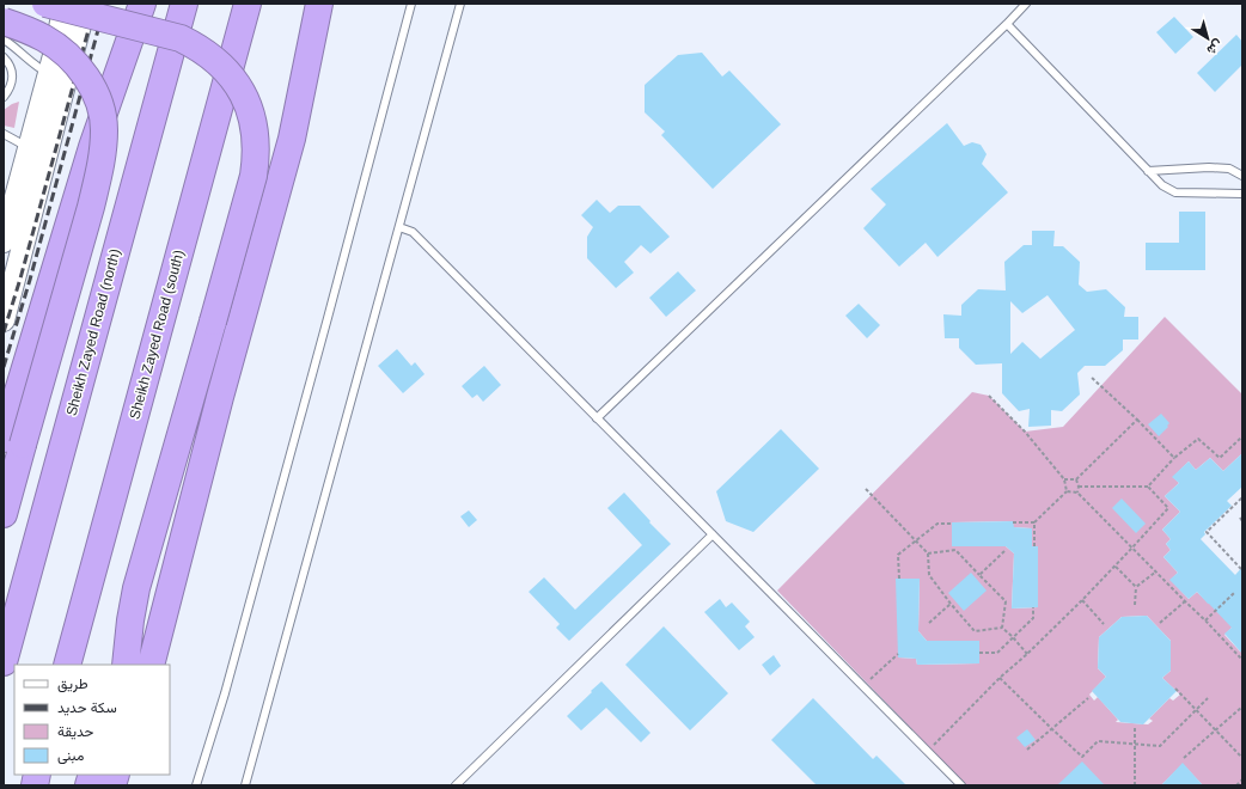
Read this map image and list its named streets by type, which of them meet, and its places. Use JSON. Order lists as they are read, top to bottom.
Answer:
{
  "streets": {
    "highway": ["Sheikh Zayed Road (north)", "Sheikh Zayed Road (south)"]
  },
  "legend": [
    "طريق",
    "سكة حديد",
    "حديقة",
    "مبنى"
  ],
  "north": "bottom right"
}
